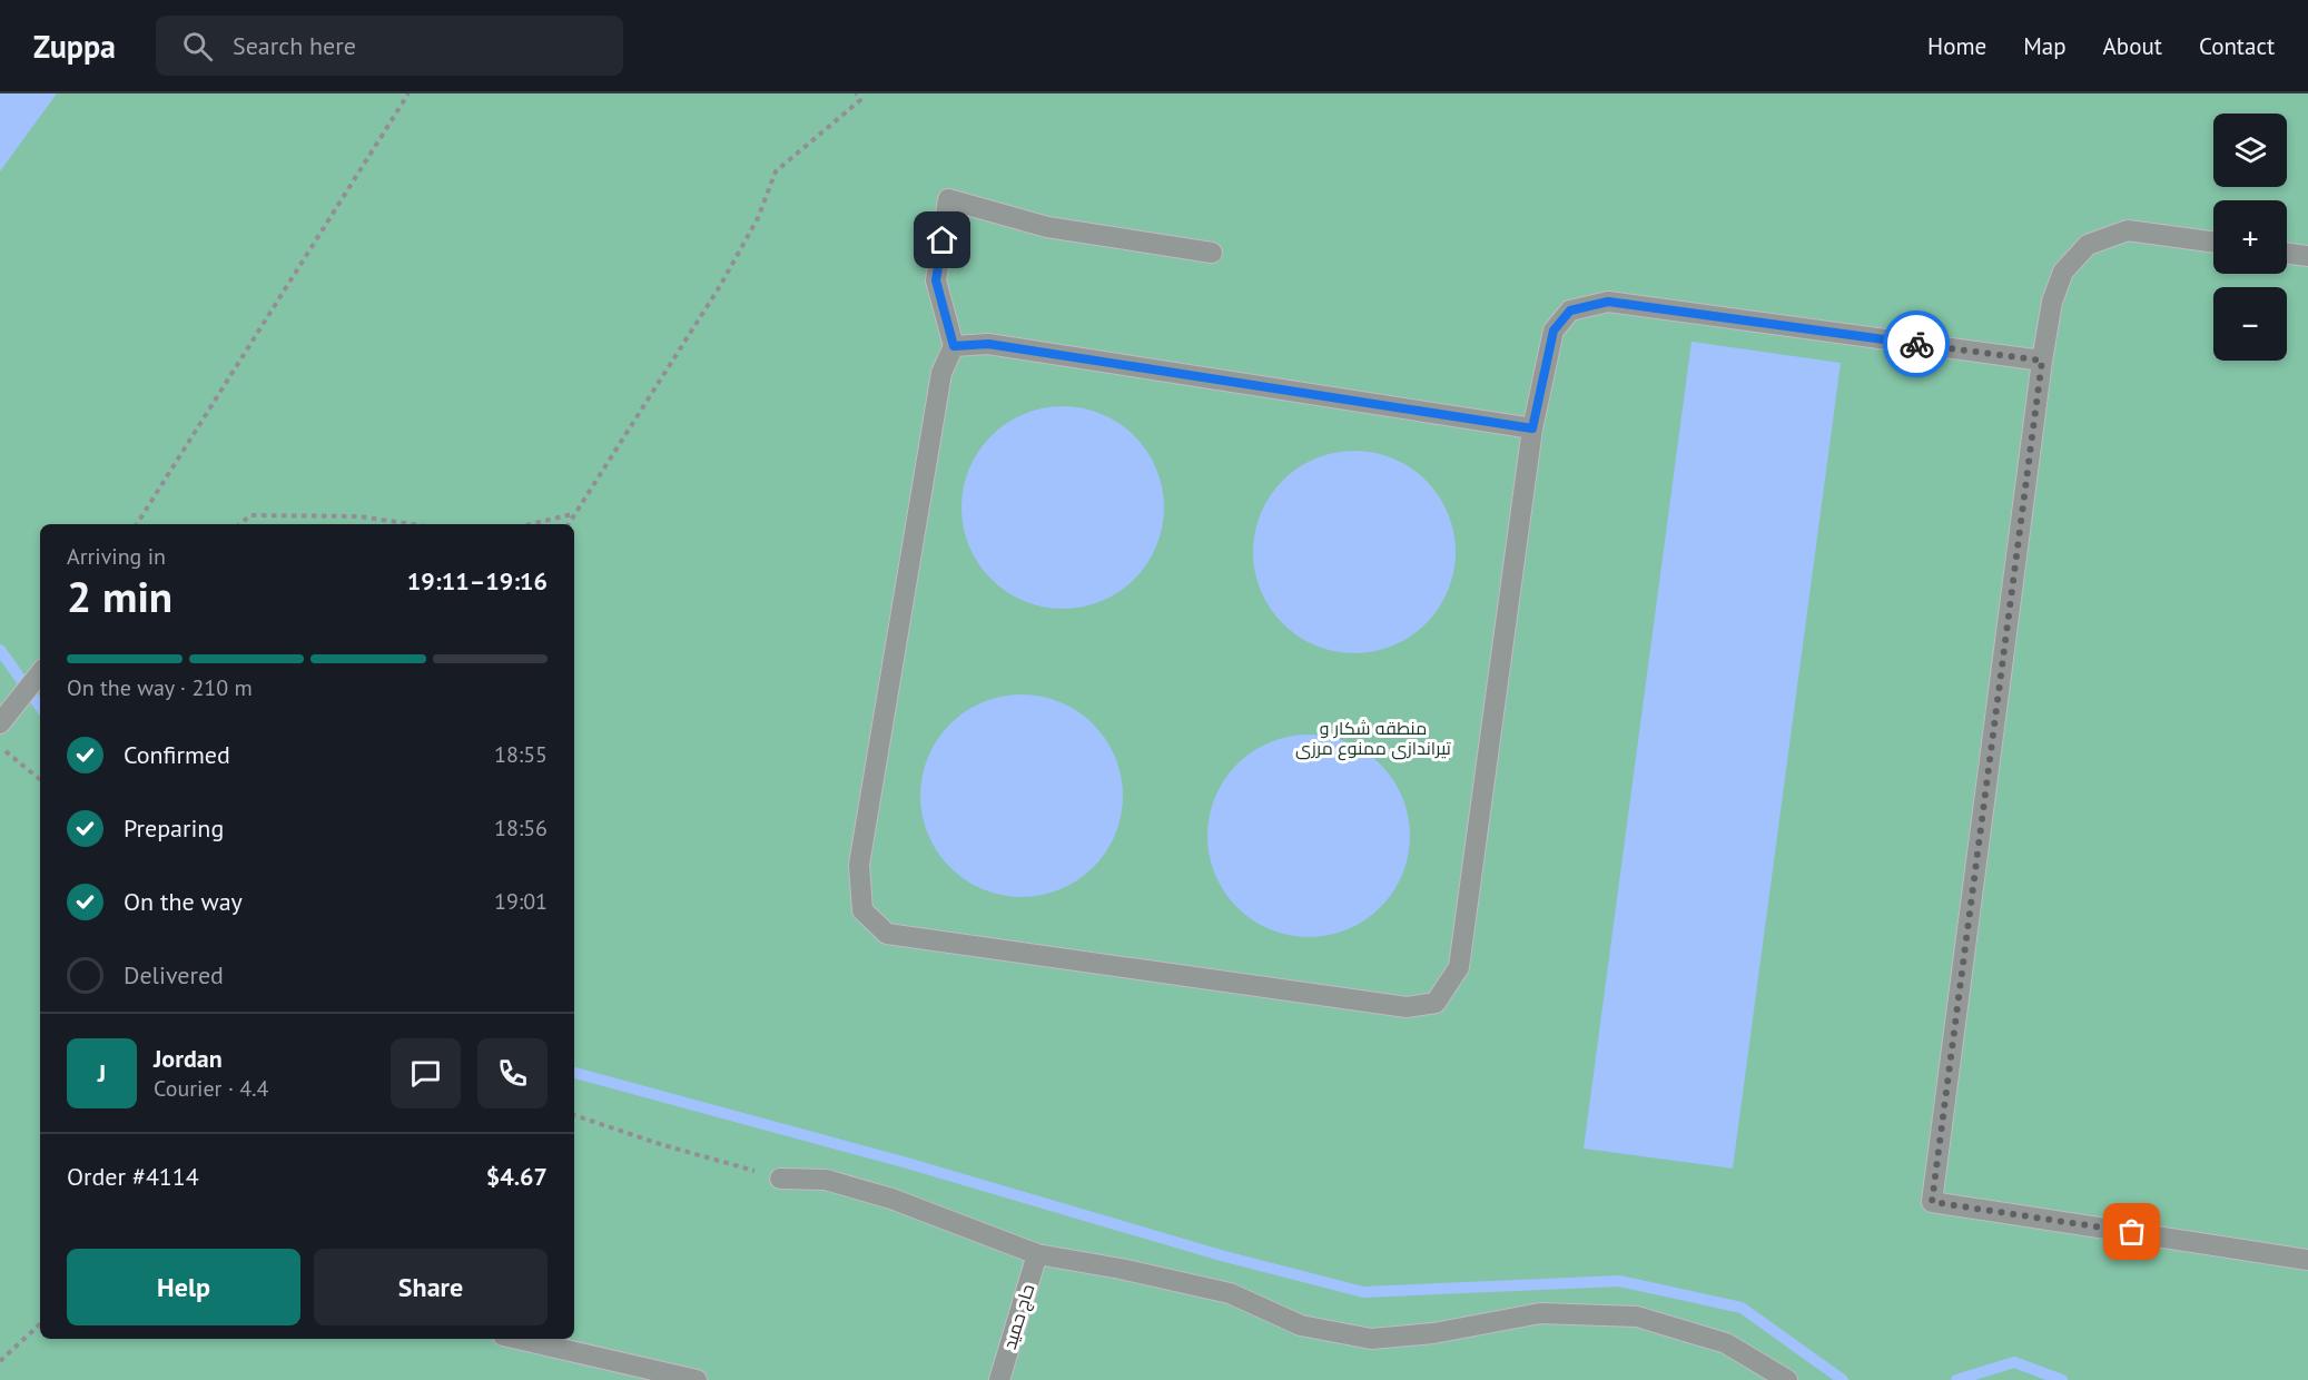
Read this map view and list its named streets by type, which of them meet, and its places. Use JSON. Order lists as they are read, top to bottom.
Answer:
{
  "streets": {
    "street": ["حاج حمید"]
  },
  "parks": ["منطقه شکار و تیراندازی ممنوع مرزی"],
  "page": {
    "header": "Zuppa",
    "search": "Search here",
    "nav": [
      "Home",
      "Map",
      "About",
      "Contact"
    ],
    "map_buttons": ["+", "−"],
    "heading": ["2 min", "Arriving in", "19:11–19:16"],
    "panel": [
      "Jordan",
      "Courier · 4.4",
      "Order #4114",
      "$4.67"
    ],
    "bar": "On the way · 210 m",
    "list": [
      ["Confirmed", "18:55"],
      ["Preparing", "18:56"],
      ["On the way", "19:01"],
      "Delivered"
    ],
    "round": "J",
    "buttons": ["Help", "Share"]
  }
}
